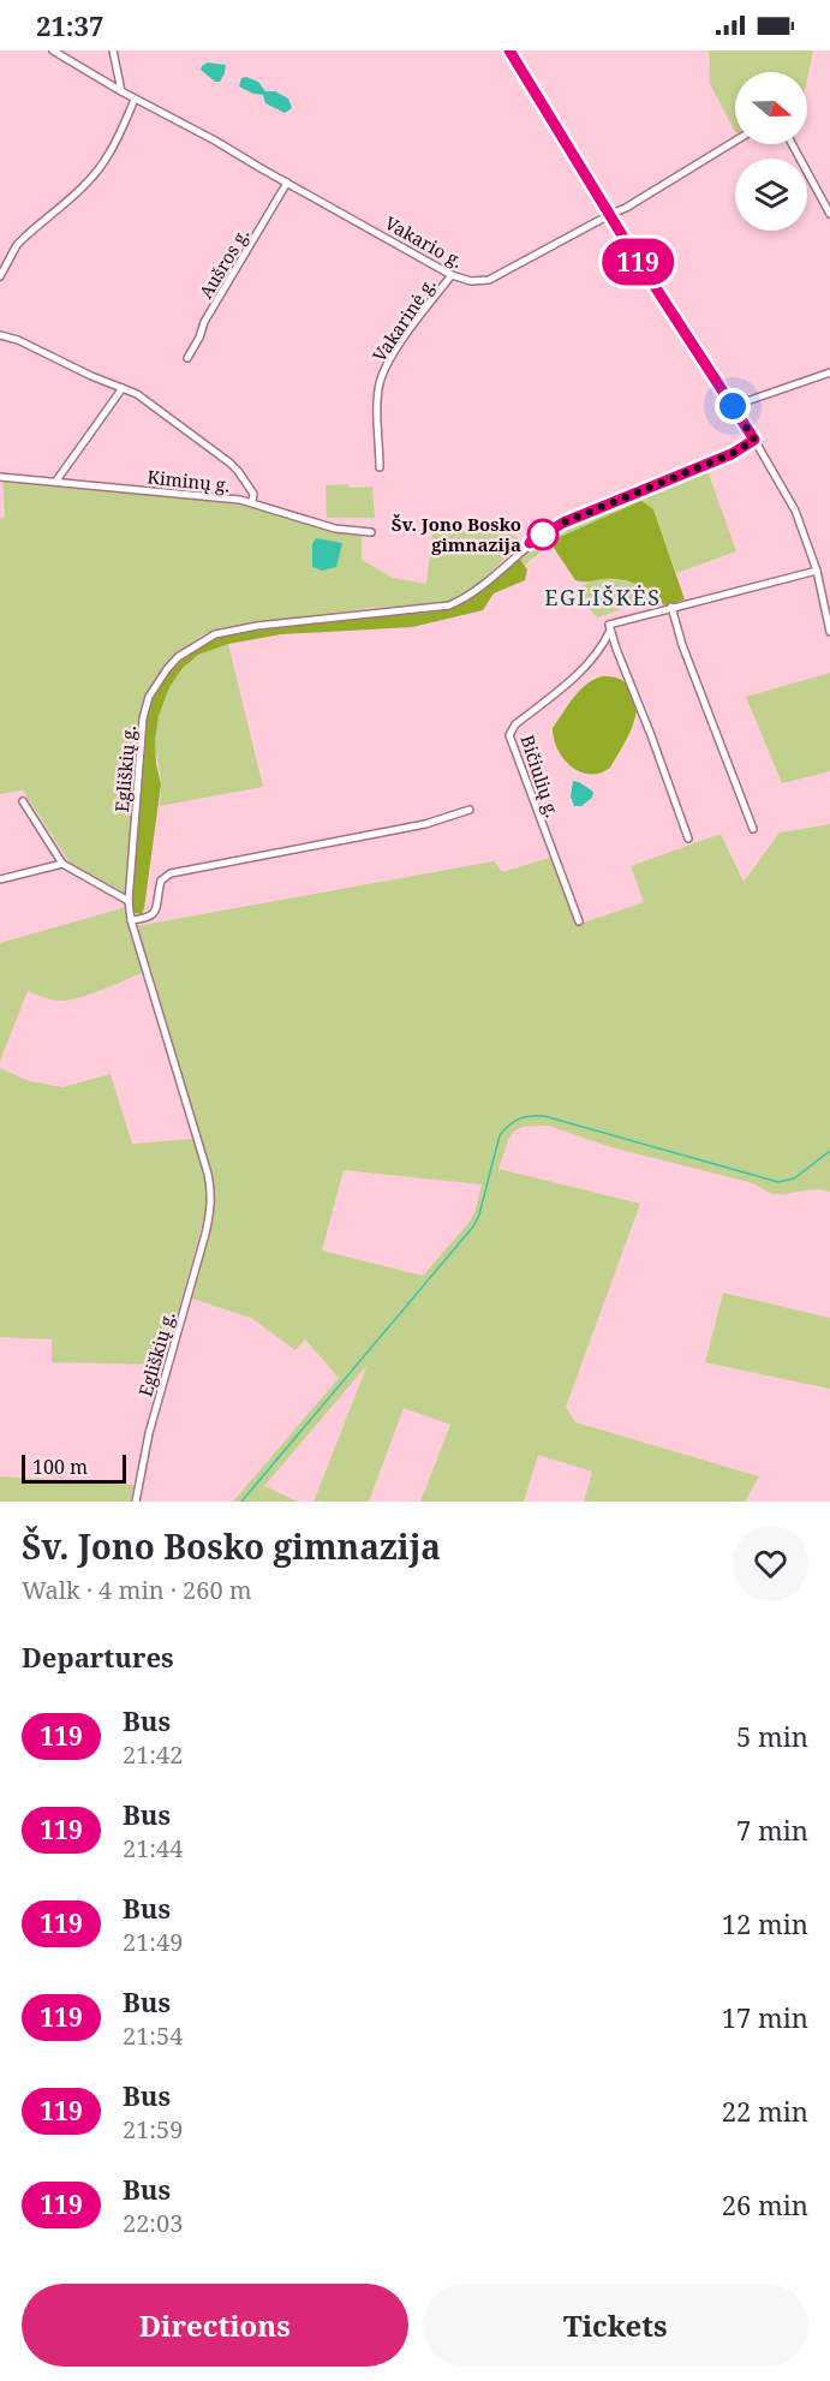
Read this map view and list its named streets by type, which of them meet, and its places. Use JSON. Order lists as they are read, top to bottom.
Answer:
{
  "streets": {
    "street": [
      "Vakario g.",
      "Aušros g.",
      "Vakarinė g.",
      "Kiminų g.",
      "Egliškių g.",
      "Bičiulių g."
    ]
  },
  "crossings": [
    ["Vakario g.", "Aušros g."],
    ["Vakario g.", "Vakarinė g."]
  ],
  "districts": ["EGLIŠKĖS"],
  "places": ["Šv. Jono Bosko gimnazija"],
  "lines": ["bus line 119"],
  "scale_bar": "100 m",
  "north": "right",
  "page": {
    "status": "21:37",
    "on_map": "119",
    "scale": "100 m",
    "heading": [
      ["Šv. Jono Bosko gimnazija", "Walk · 4 min · 260 m"],
      "Departures"
    ],
    "list": [
      {
        "mark": "119",
        "name": "Bus",
        "note": "21:42",
        "value": "5 min"
      },
      {
        "mark": "119",
        "name": "Bus",
        "note": "21:44",
        "value": "7 min"
      },
      {
        "mark": "119",
        "name": "Bus",
        "note": "21:49",
        "value": "12 min"
      },
      {
        "mark": "119",
        "name": "Bus",
        "note": "21:54",
        "value": "17 min"
      },
      {
        "mark": "119",
        "name": "Bus",
        "note": "21:59",
        "value": "22 min"
      },
      {
        "mark": "119",
        "name": "Bus",
        "note": "22:03",
        "value": "26 min"
      }
    ],
    "buttons": ["Directions", "Tickets"]
  }
}
